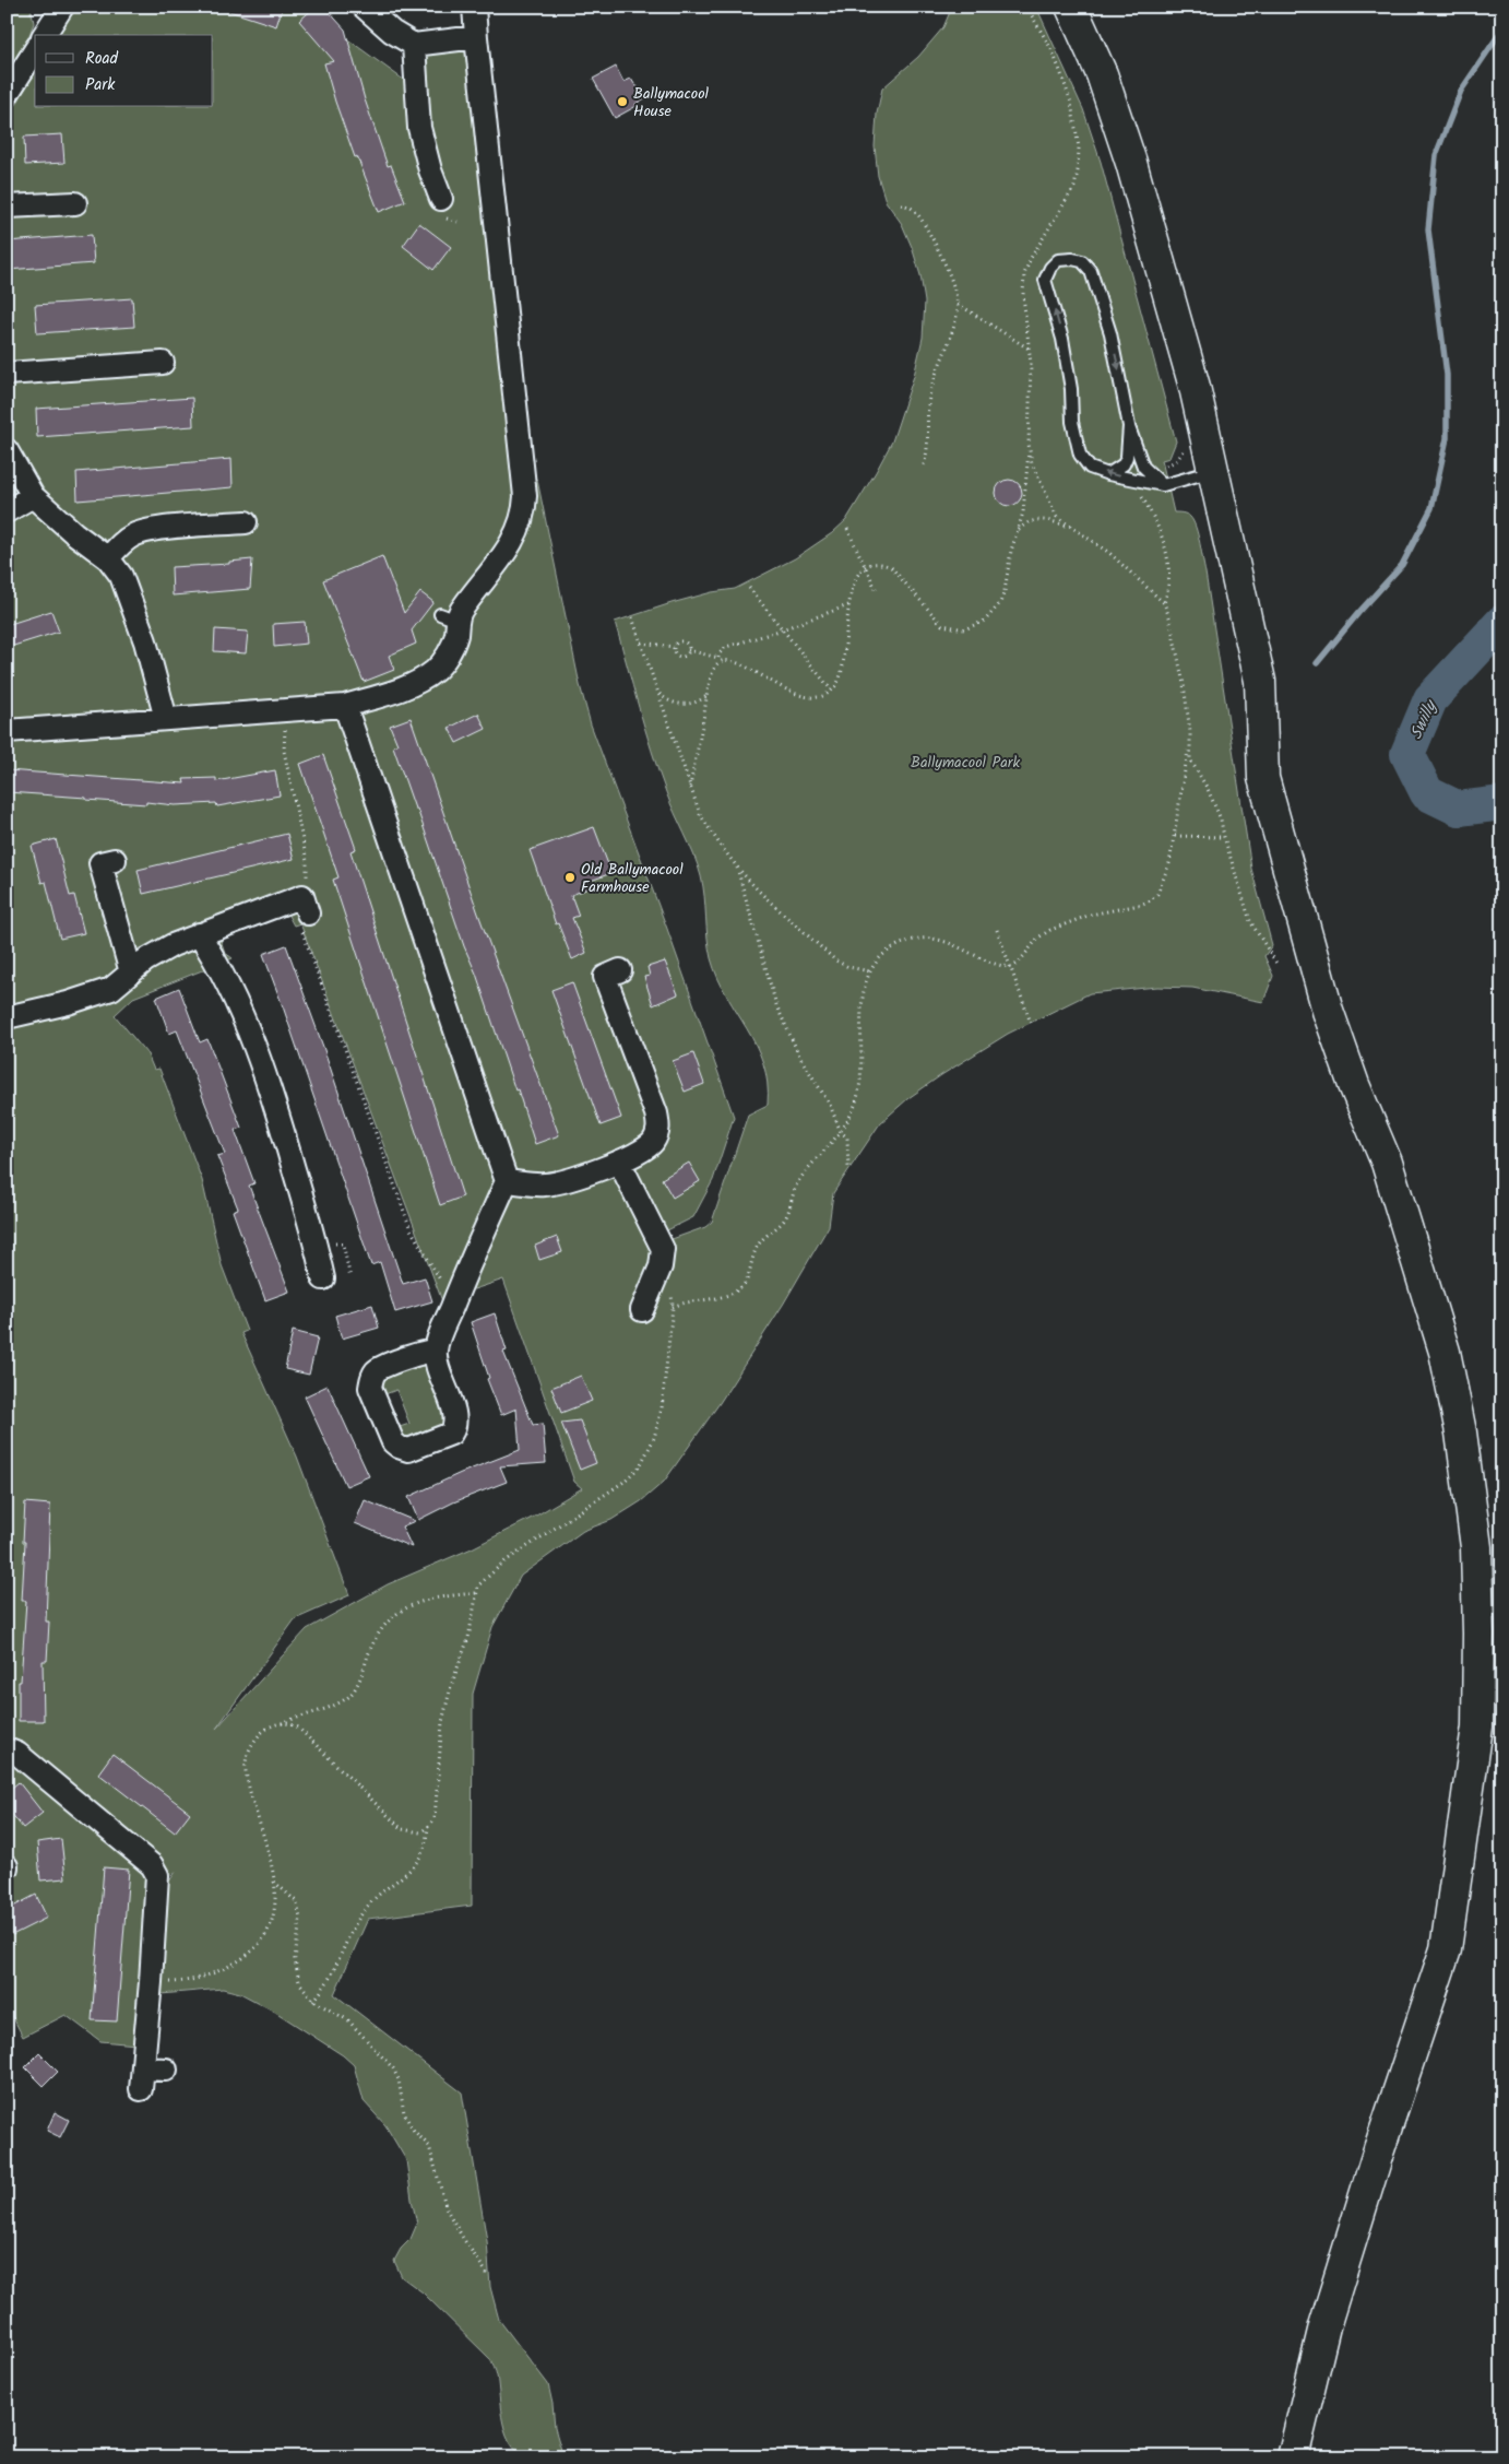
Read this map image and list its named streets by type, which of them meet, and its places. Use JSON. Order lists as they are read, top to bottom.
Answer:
{
  "water": ["Swilly"],
  "parks": ["Ballymacool Park"],
  "places": ["Ballymacool House", "Old Ballymacool Farmhouse"],
  "legend": ["Road", "Park"]
}
